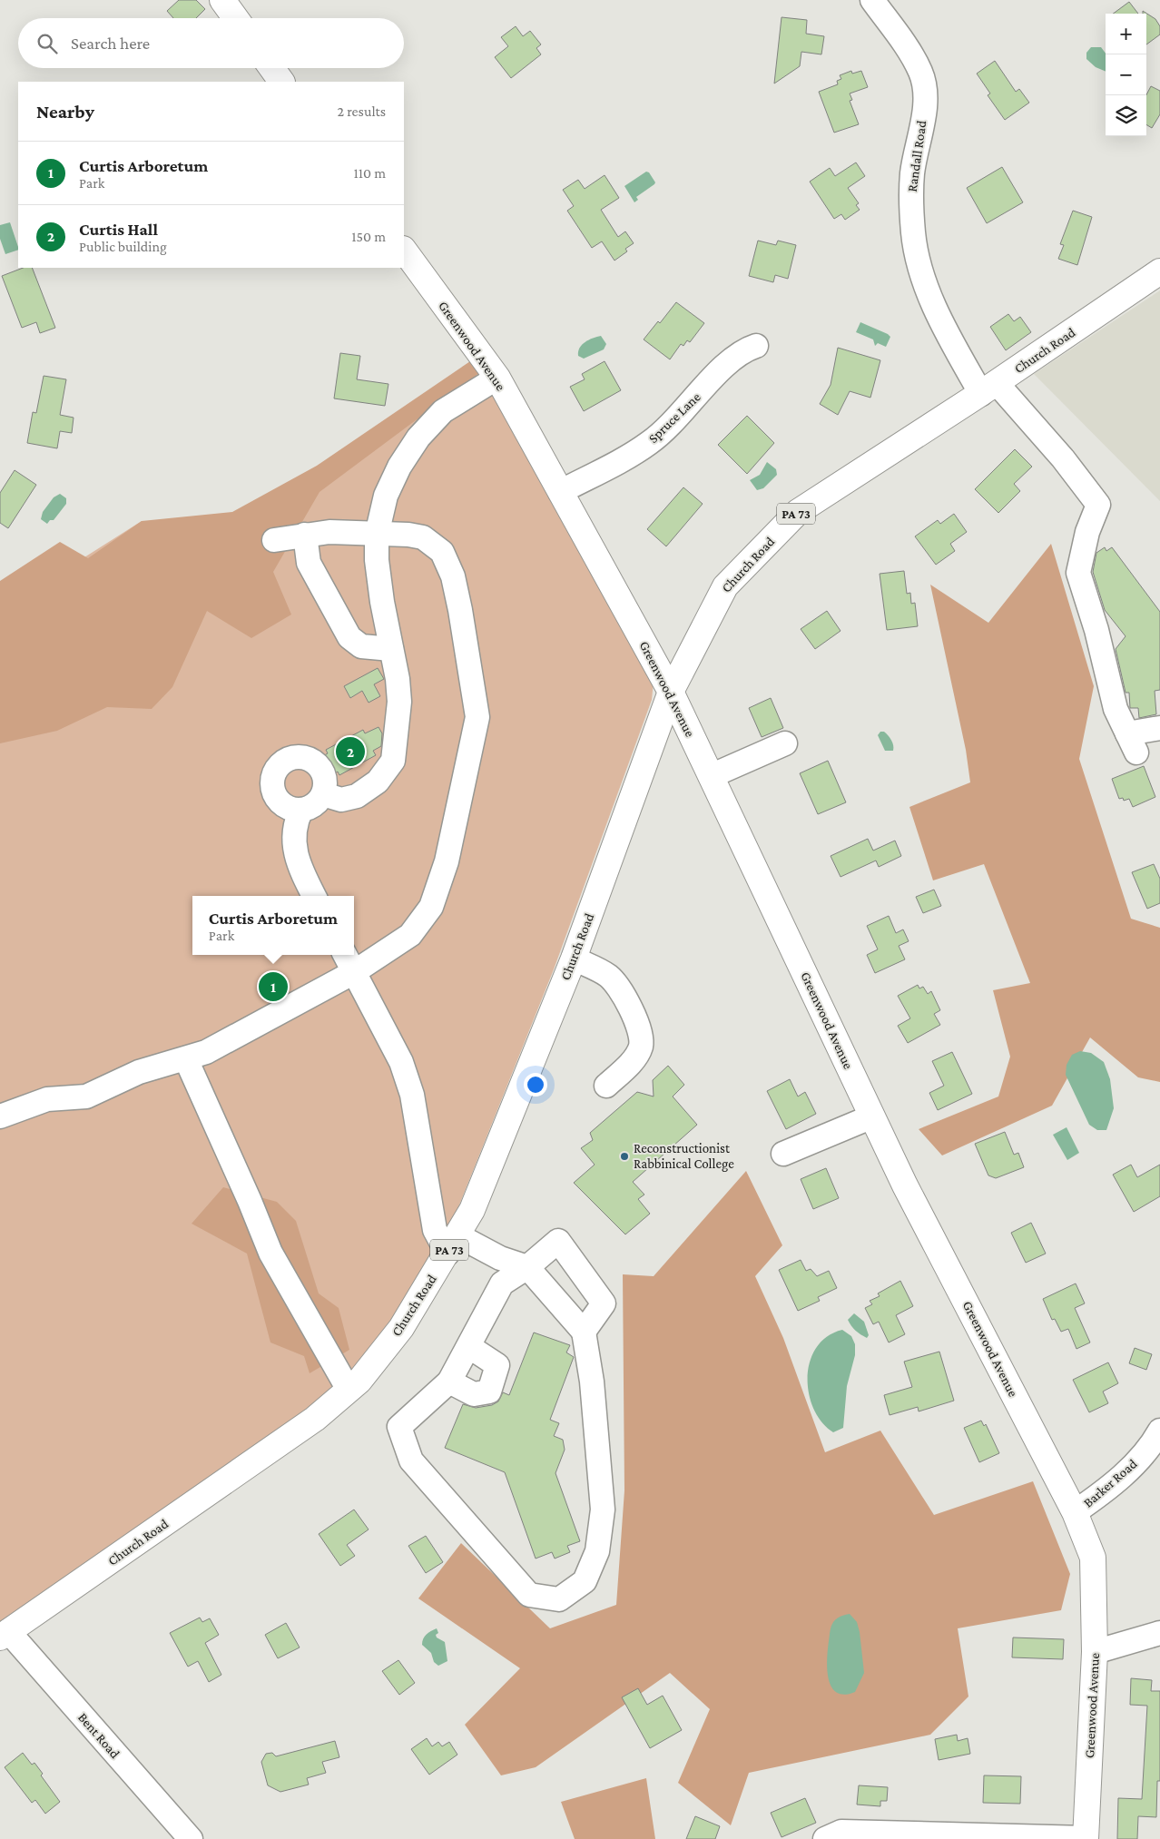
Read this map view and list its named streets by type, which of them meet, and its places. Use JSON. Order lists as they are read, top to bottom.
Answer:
{
  "streets": {
    "main road": ["Greenwood Avenue", "Church Road", "PA 73"],
    "street": [
      "Randall Road",
      "Spruce Lane",
      "Barker Road",
      "Bent Road"
    ]
  },
  "crossings": [
    ["Randall Road", "Church Road"],
    ["Greenwood Avenue", "Church Road"],
    ["Greenwood Avenue", "Spruce Lane"],
    ["Greenwood Avenue", "Barker Road"],
    ["Church Road", "Bent Road"]
  ],
  "places": ["Reconstructionist Rabbinical College"],
  "page": {
    "map_buttons": ["+", "−"],
    "search": "Search here",
    "heading": ["Nearby", "2 results"],
    "list": [
      {
        "mark": "1",
        "name": "Curtis Arboretum",
        "note": "Park",
        "value": "110 m"
      },
      {
        "mark": "2",
        "name": "Curtis Hall",
        "note": "Public building",
        "value": "150 m"
      }
    ],
    "pins": ["2", "1"],
    "popup": ["Curtis Arboretum", "Park"]
  }
}
